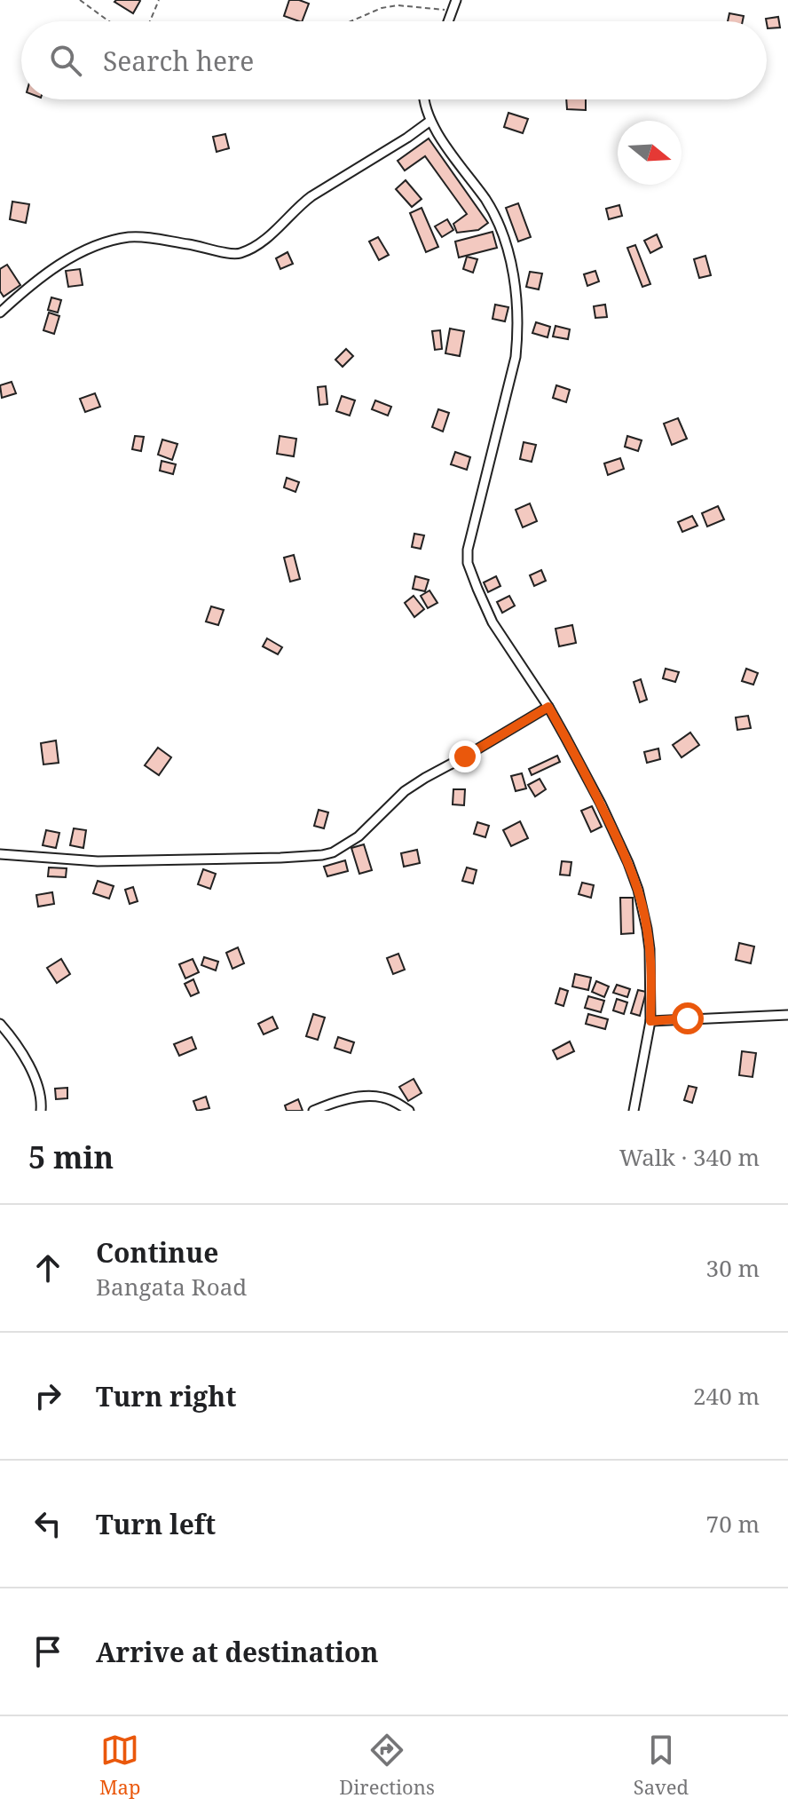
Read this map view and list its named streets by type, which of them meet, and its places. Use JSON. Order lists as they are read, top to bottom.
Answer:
{
  "north": "right",
  "page": {
    "search": "Search here",
    "heading": ["5 min", "Walk · 340 m"],
    "list": [
      ["Continue", "Bangata Road", "30 m"],
      ["Turn right", "240 m"],
      ["Turn left", "70 m"],
      "Arrive at destination"
    ],
    "nav": ["Map", "Directions", "Saved"]
  }
}
